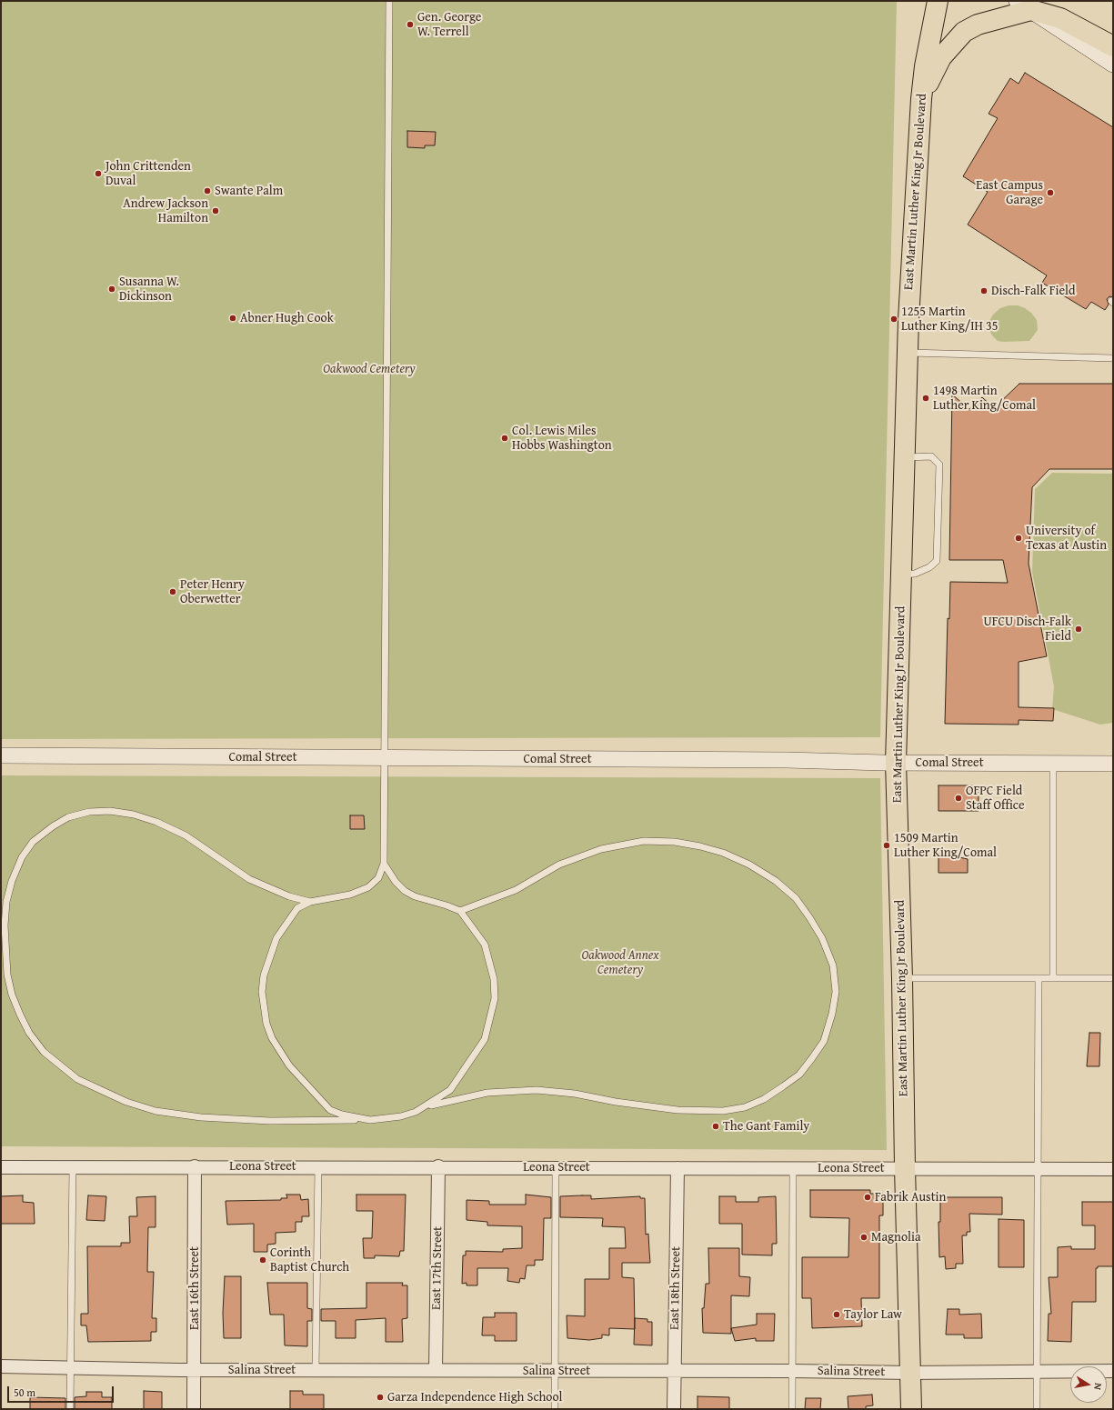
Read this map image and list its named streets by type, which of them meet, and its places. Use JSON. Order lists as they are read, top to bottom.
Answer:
{
  "streets": {
    "main road": ["East Martin Luther King Jr Boulevard"],
    "street": [
      "Comal Street",
      "Leona Street",
      "East 17th Street",
      "East 16th Street",
      "East 18th Street",
      "Salina Street"
    ]
  },
  "crossings": [
    ["East Martin Luther King Jr Boulevard", "Comal Street"],
    ["East Martin Luther King Jr Boulevard", "Leona Street"],
    ["East Martin Luther King Jr Boulevard", "Salina Street"],
    ["Leona Street", "East 17th Street"],
    ["Leona Street", "East 16th Street"],
    ["Leona Street", "East 18th Street"],
    ["East 17th Street", "Salina Street"],
    ["East 16th Street", "Salina Street"],
    ["East 18th Street", "Salina Street"]
  ],
  "parks": ["Oakwood Cemetery", "Oakwood Annex Cemetery"],
  "places": [
    "Gen. George W. Terrell",
    "John Crittenden Duval",
    "Swante Palm",
    "East Campus Garage",
    "Andrew Jackson Hamilton",
    "Susanna W. Dickinson",
    "Disch-Falk Field",
    "Abner Hugh Cook",
    "1255 Martin Luther King/IH 35",
    "1498 Martin Luther King/Comal",
    "Col. Lewis Miles Hobbs Washington",
    "University of Texas at Austin",
    "Peter Henry Oberwetter",
    "UFCU Disch-Falk Field",
    "OFPC Field Staff Office",
    "1509 Martin Luther King/Comal",
    "The Gant Family",
    "Fabrik Austin",
    "Magnolia",
    "Corinth Baptist Church",
    "Taylor Law",
    "Garza Independence High School"
  ],
  "scale_bar": "50 m",
  "north": "right"
}
